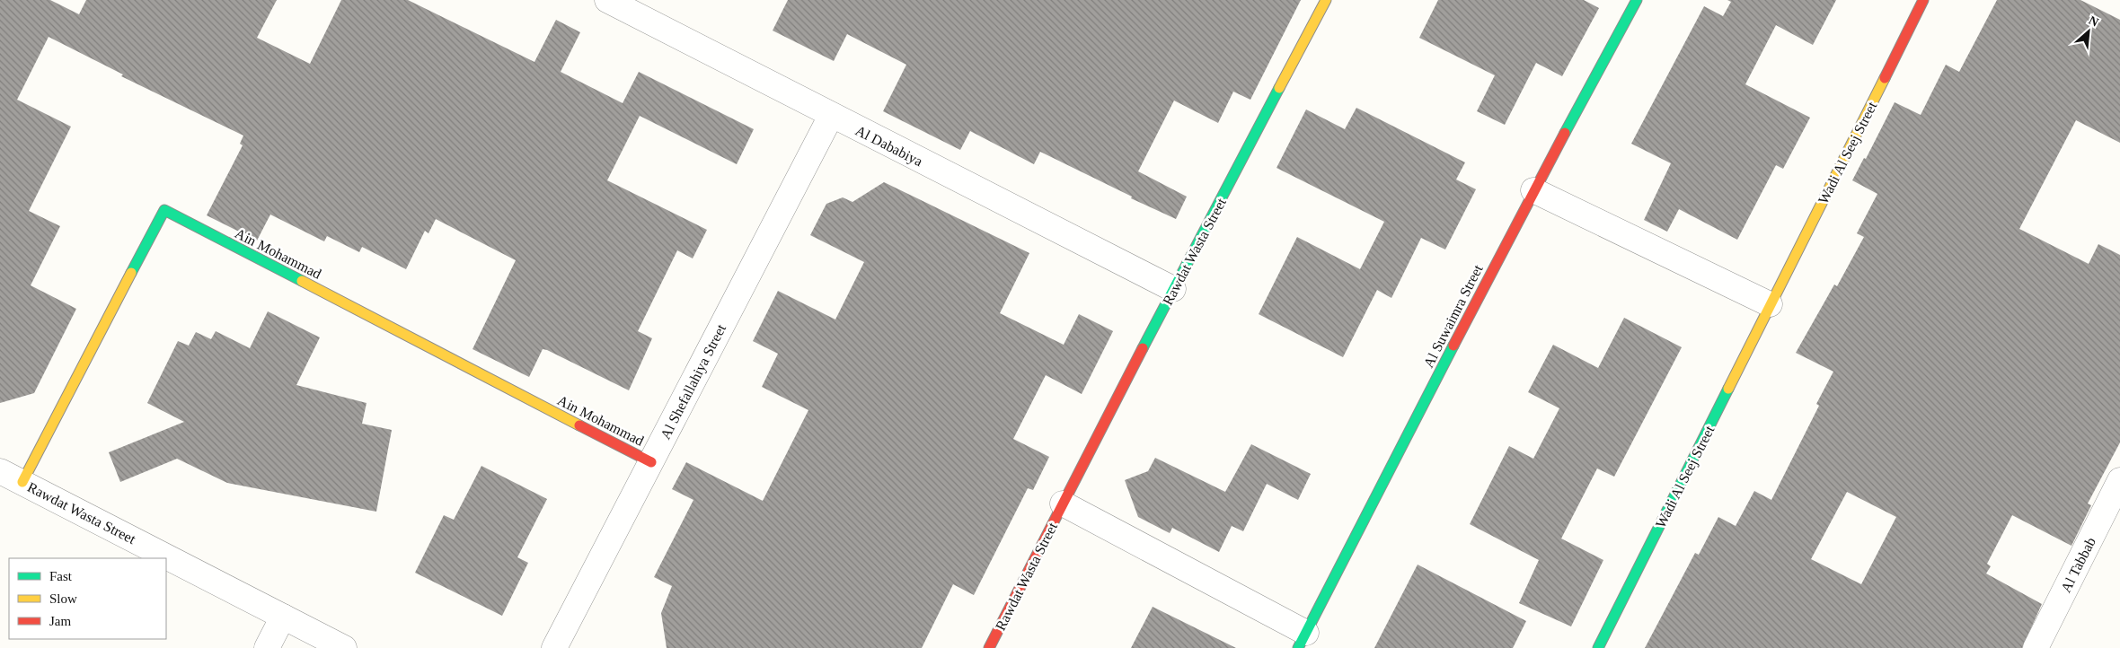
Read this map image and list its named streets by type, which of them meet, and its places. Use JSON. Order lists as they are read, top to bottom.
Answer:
{
  "streets": {
    "street": [
      "Al Dababiya",
      "Wadi Al Seej Street",
      "Rawdat Wasta Street",
      "Ain Mohammad",
      "Al Suwaimra Street",
      "Al Shefallahiya Street",
      "Al Tabbab"
    ]
  },
  "crossings": [
    ["Al Dababiya", "Rawdat Wasta Street"],
    ["Al Dababiya", "Al Shefallahiya Street"],
    ["Rawdat Wasta Street", "Ain Mohammad"],
    ["Rawdat Wasta Street", "Al Suwaimra Street"],
    ["Ain Mohammad", "Al Shefallahiya Street"]
  ],
  "legend": ["Fast", "Slow", "Jam"],
  "north": "top right"
}
